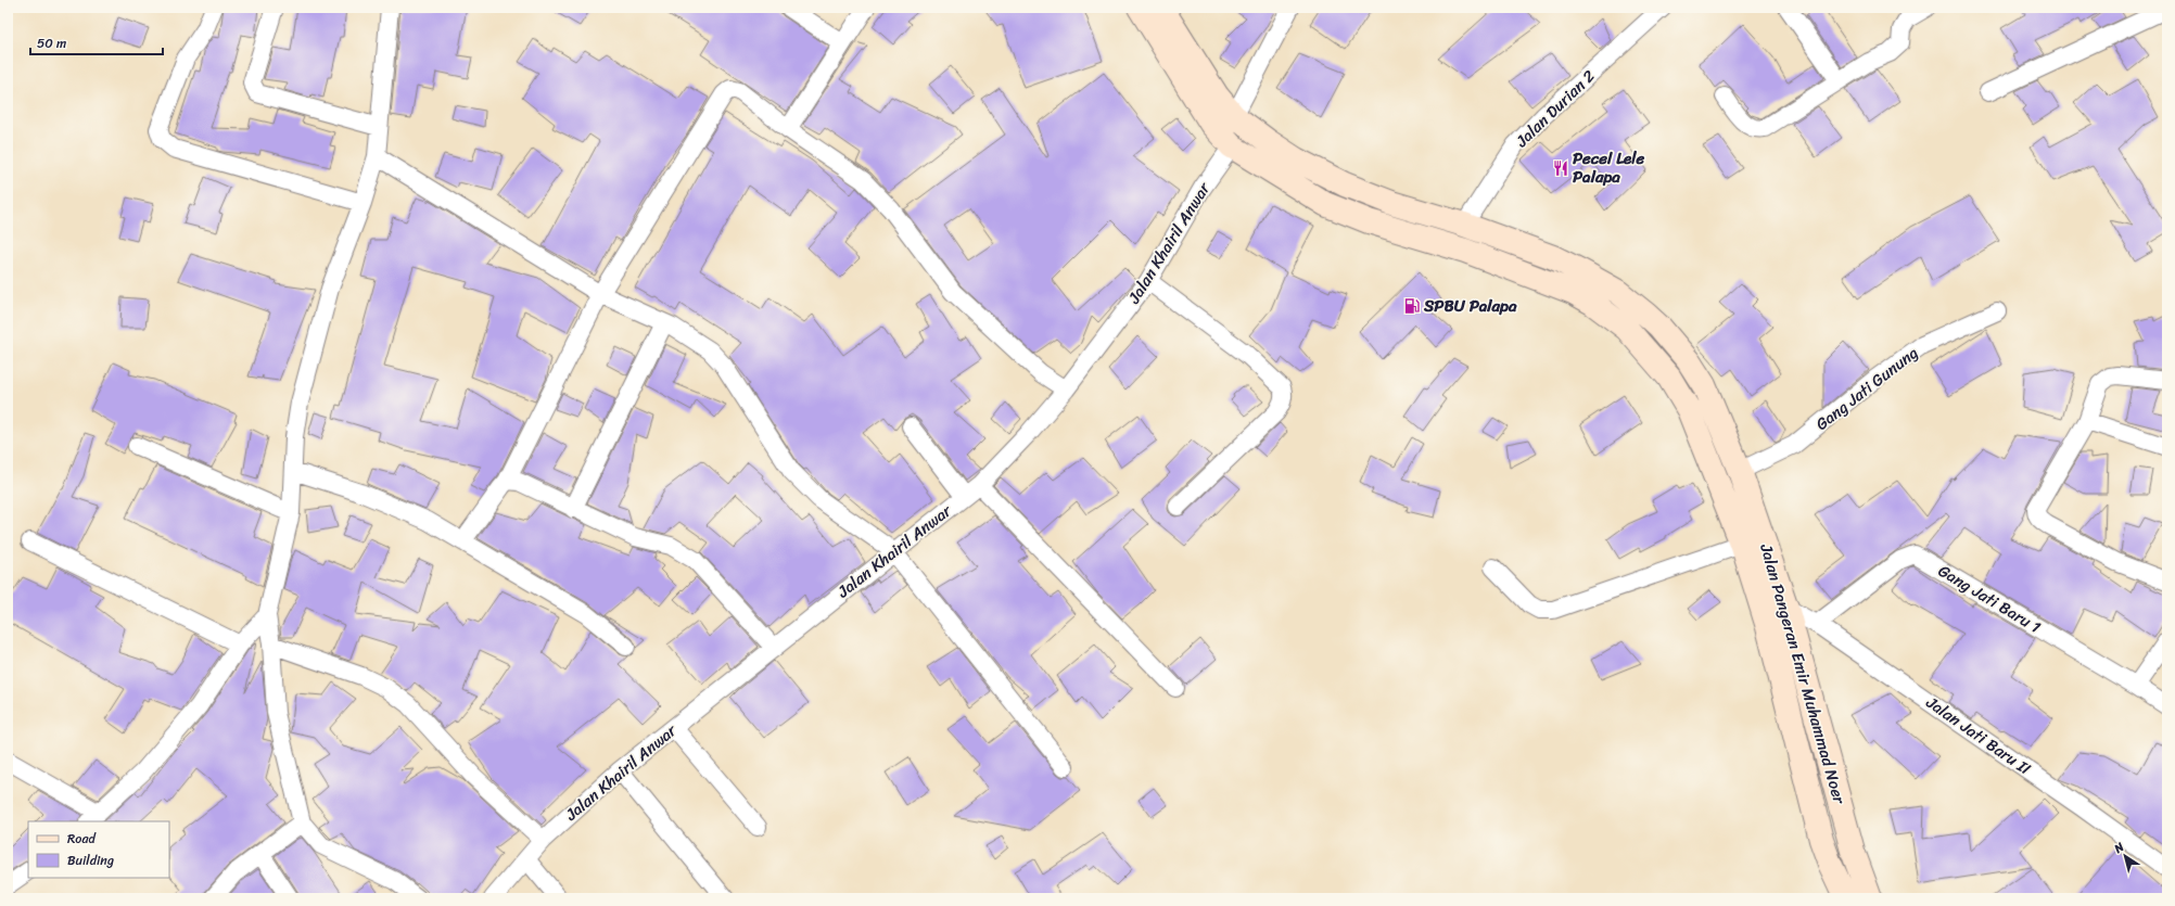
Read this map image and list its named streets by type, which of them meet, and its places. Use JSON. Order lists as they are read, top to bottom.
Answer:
{
  "streets": {
    "main road": ["Jalan Pangeran Emir Muhammad Noer"],
    "street": [
      "Jalan Durian 2",
      "Jalan Khairil Anwar",
      "Gang Jati Gunung",
      "Gang Jati Baru 1",
      "Jalan Jati Baru II"
    ]
  },
  "crossings": [
    ["Jalan Durian 2", "Jalan Pangeran Emir Muhammad Noer"],
    ["Jalan Khairil Anwar", "Jalan Pangeran Emir Muhammad Noer"],
    ["Gang Jati Gunung", "Jalan Pangeran Emir Muhammad Noer"],
    ["Gang Jati Baru 1", "Jalan Jati Baru II"],
    ["Jalan Pangeran Emir Muhammad Noer", "Jalan Jati Baru II"]
  ],
  "places": {
    "restaurant": ["Pecel Lele Palapa"],
    "fuel station": ["SPBU Palapa"]
  },
  "legend": ["Road", "Building"],
  "scale_bar": "50 m",
  "north": "top left"
}
